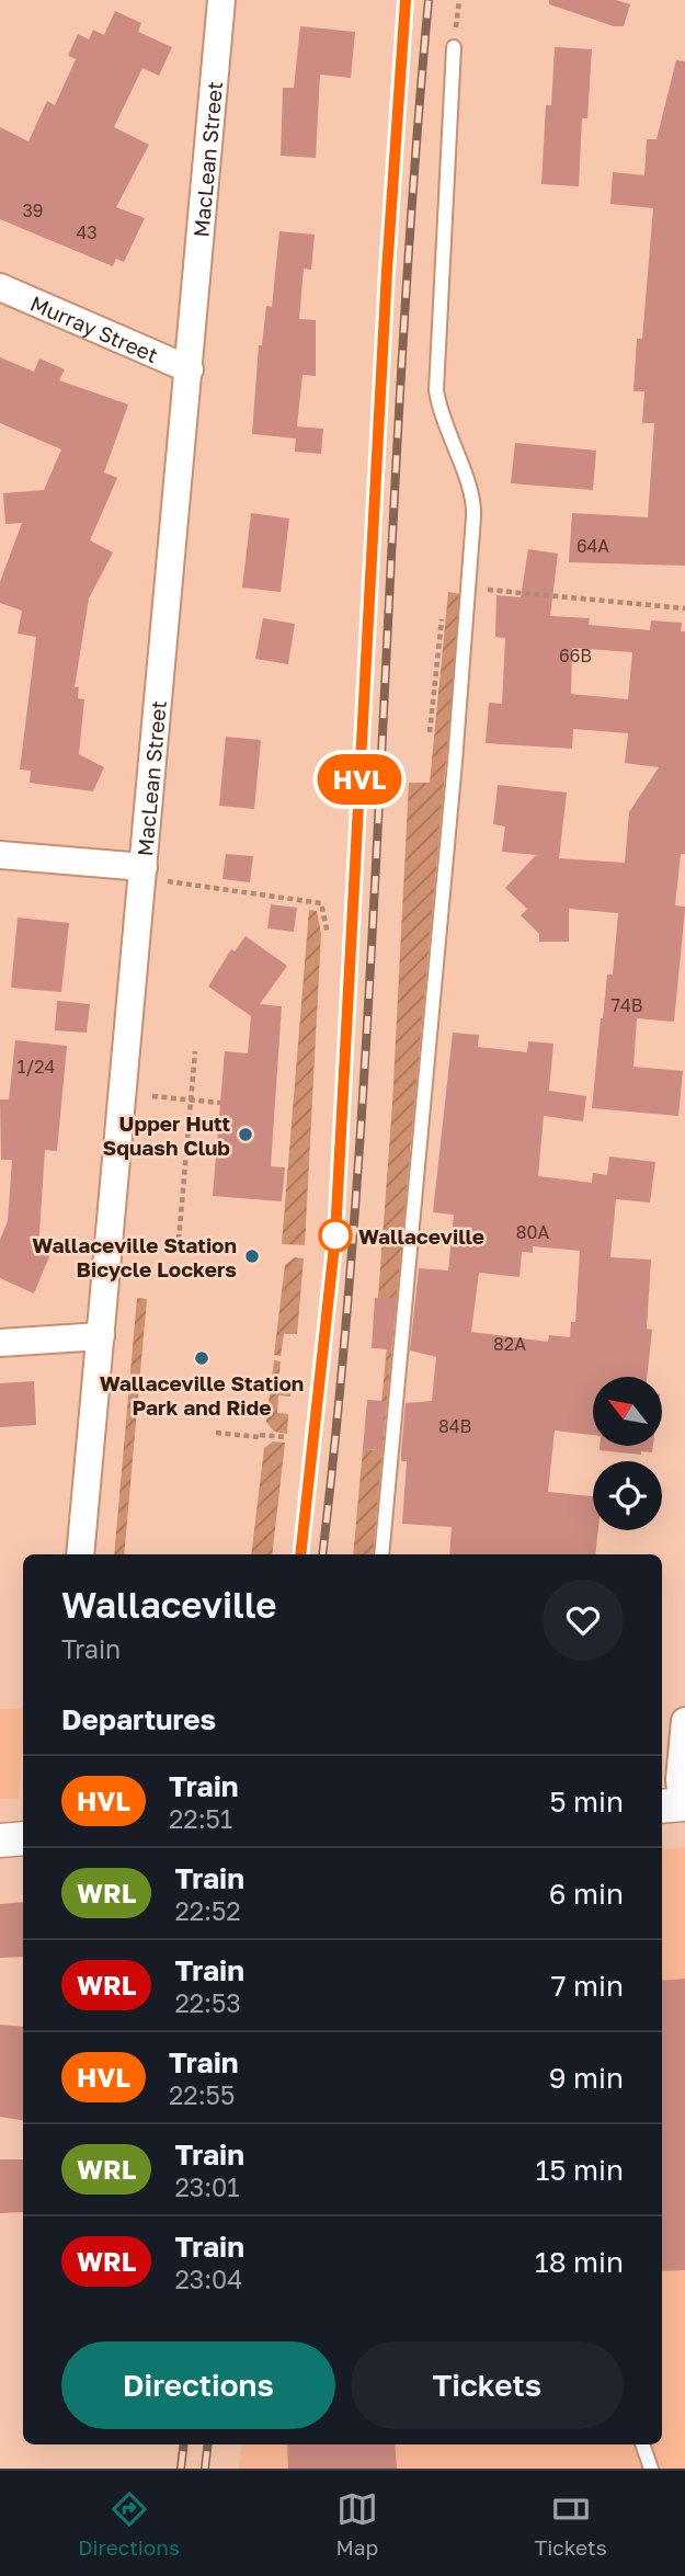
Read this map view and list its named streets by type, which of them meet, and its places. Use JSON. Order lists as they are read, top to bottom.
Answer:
{
  "streets": {
    "street": ["MacLean Street", "Murray Street"]
  },
  "crossings": [
    ["MacLean Street", "Murray Street"]
  ],
  "places": [
    "Upper Hutt Squash Club",
    "Wallaceville",
    "Wallaceville Station Bicycle Lockers",
    "Wallaceville Station Park and Ride"
  ],
  "house_numbers": [
    "39",
    "43",
    "64A",
    "66B",
    "74B",
    "1/24",
    "80A",
    "82A",
    "84B"
  ],
  "north": "top left",
  "page": {
    "on_map": "HVL",
    "heading": [
      ["Wallaceville", "Train"],
      "Departures"
    ],
    "list": [
      {
        "mark": "HVL",
        "name": "Train",
        "note": "22:51",
        "value": "5 min"
      },
      {
        "mark": "WRL",
        "name": "Train",
        "note": "22:52",
        "value": "6 min"
      },
      {
        "mark": "WRL",
        "name": "Train",
        "note": "22:53",
        "value": "7 min"
      },
      {
        "mark": "HVL",
        "name": "Train",
        "note": "22:55",
        "value": "9 min"
      },
      {
        "mark": "WRL",
        "name": "Train",
        "note": "23:01",
        "value": "15 min"
      },
      {
        "mark": "WRL",
        "name": "Train",
        "note": "23:04",
        "value": "18 min"
      }
    ],
    "buttons": ["Directions", "Tickets"],
    "tabs": ["Directions", "Map", "Tickets"]
  }
}
